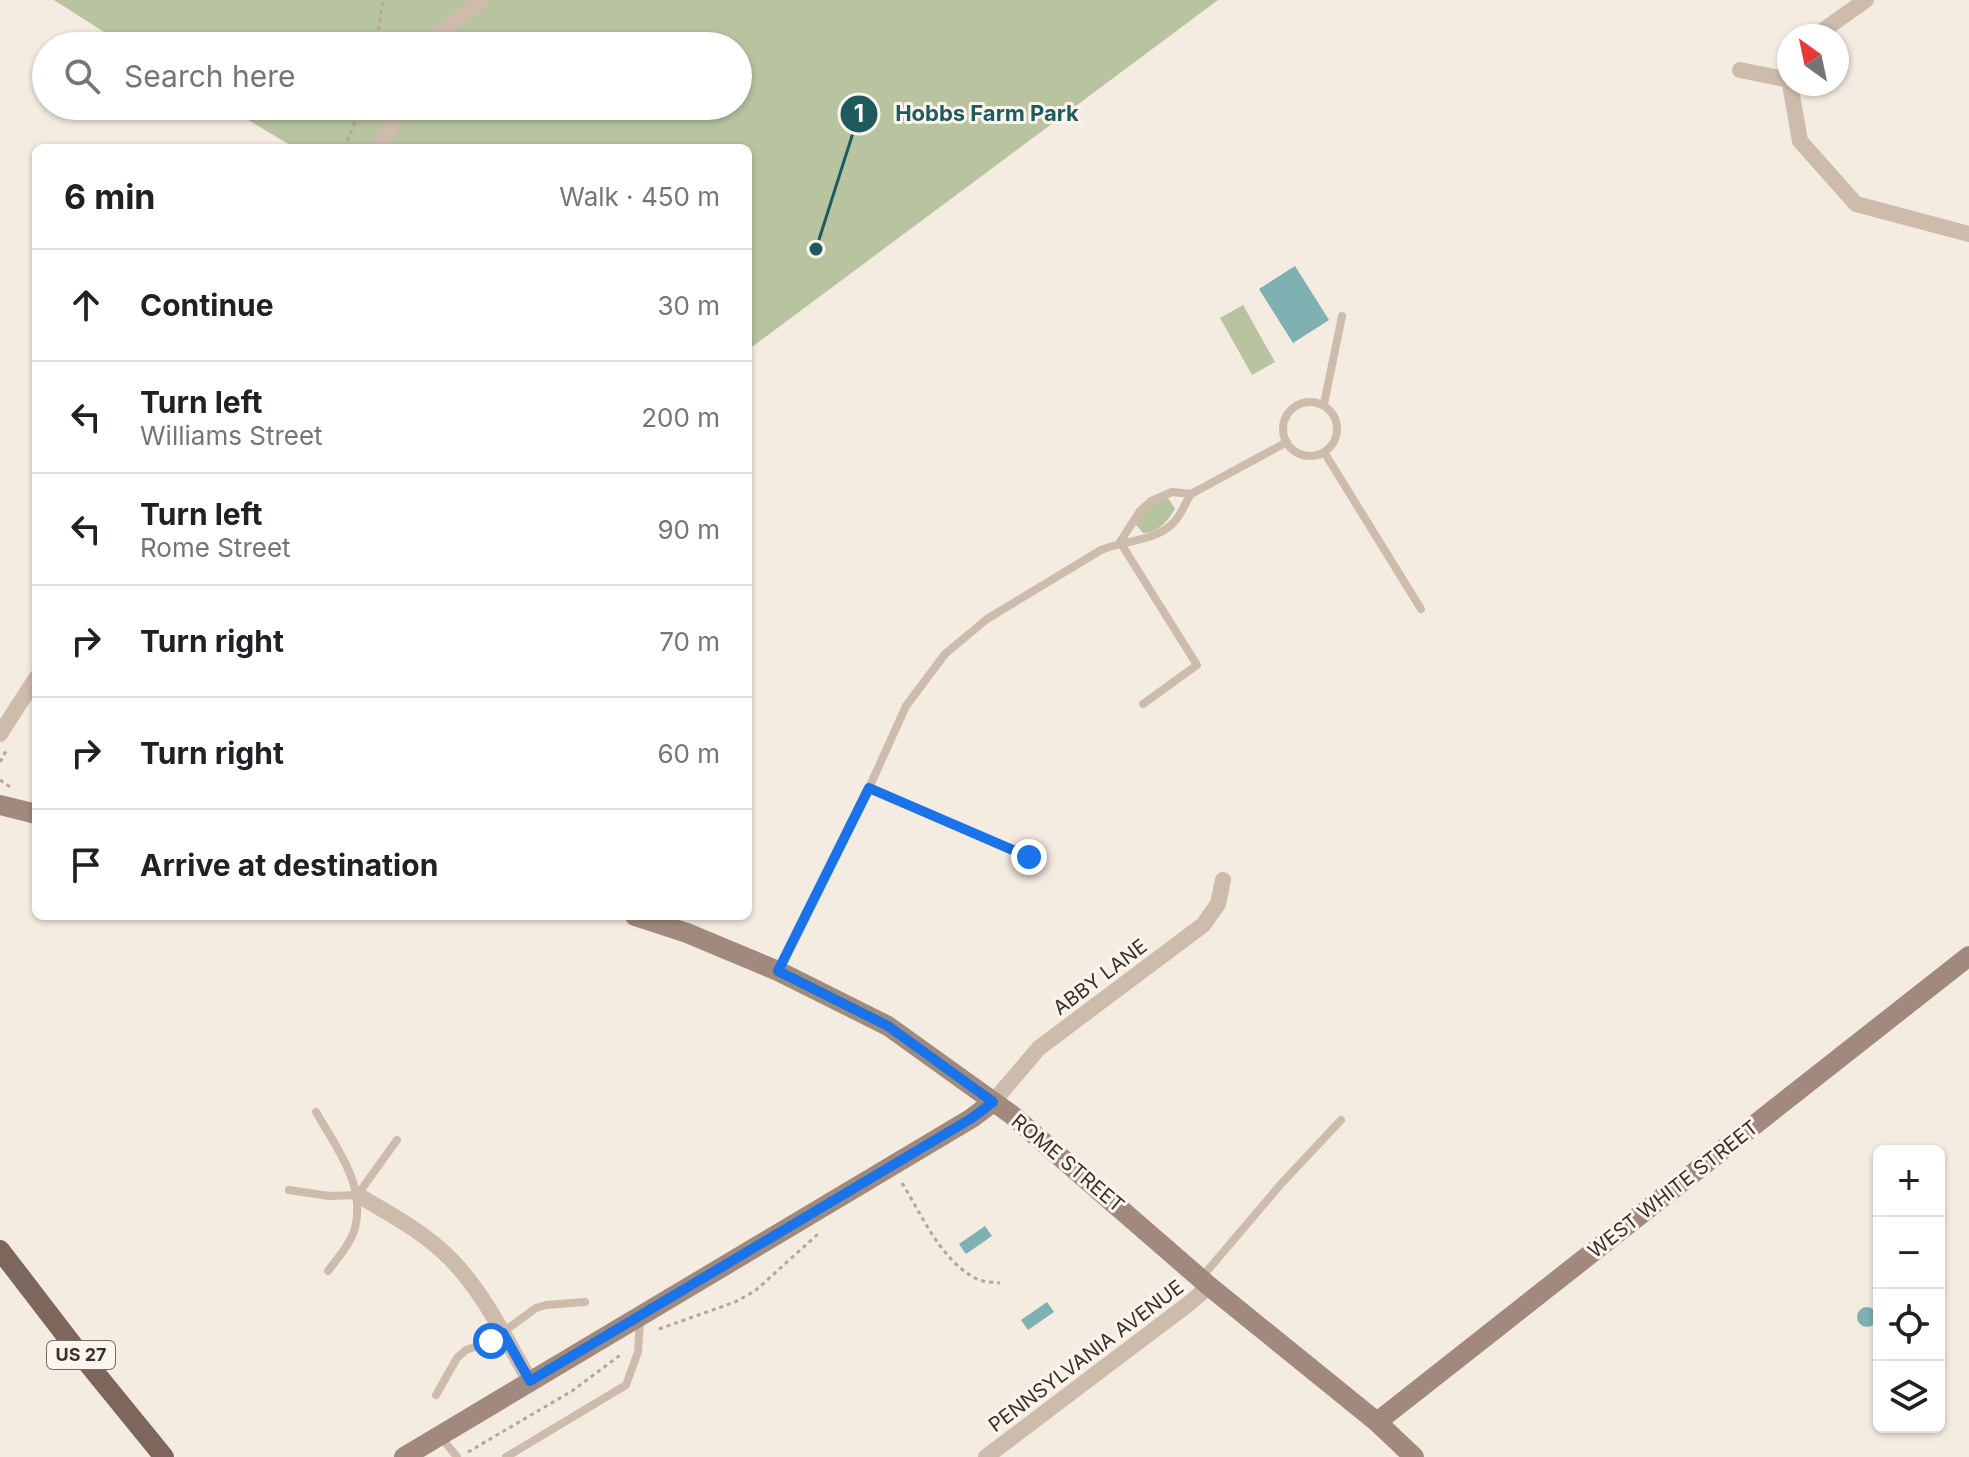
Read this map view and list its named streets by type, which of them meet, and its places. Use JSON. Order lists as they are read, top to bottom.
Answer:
{
  "streets": {
    "main road": ["US 27"],
    "street": [
      "ABBY LANE",
      "ROME STREET",
      "WEST WHITE STREET",
      "PENNSYLVANIA AVENUE"
    ]
  },
  "crossings": [
    ["ABBY LANE", "ROME STREET"],
    ["ROME STREET", "WEST WHITE STREET"],
    ["ROME STREET", "PENNSYLVANIA AVENUE"]
  ],
  "places": ["Hobbs Farm Park"],
  "north": "top left",
  "page": {
    "search": "Search here",
    "heading": ["6 min", "Walk · 450 m"],
    "list": [
      ["Continue", "30 m"],
      ["Turn left", "Williams Street", "200 m"],
      ["Turn left", "Rome Street", "90 m"],
      ["Turn right", "70 m"],
      ["Turn right", "60 m"],
      "Arrive at destination"
    ],
    "map_buttons": ["+", "−"]
  }
}
